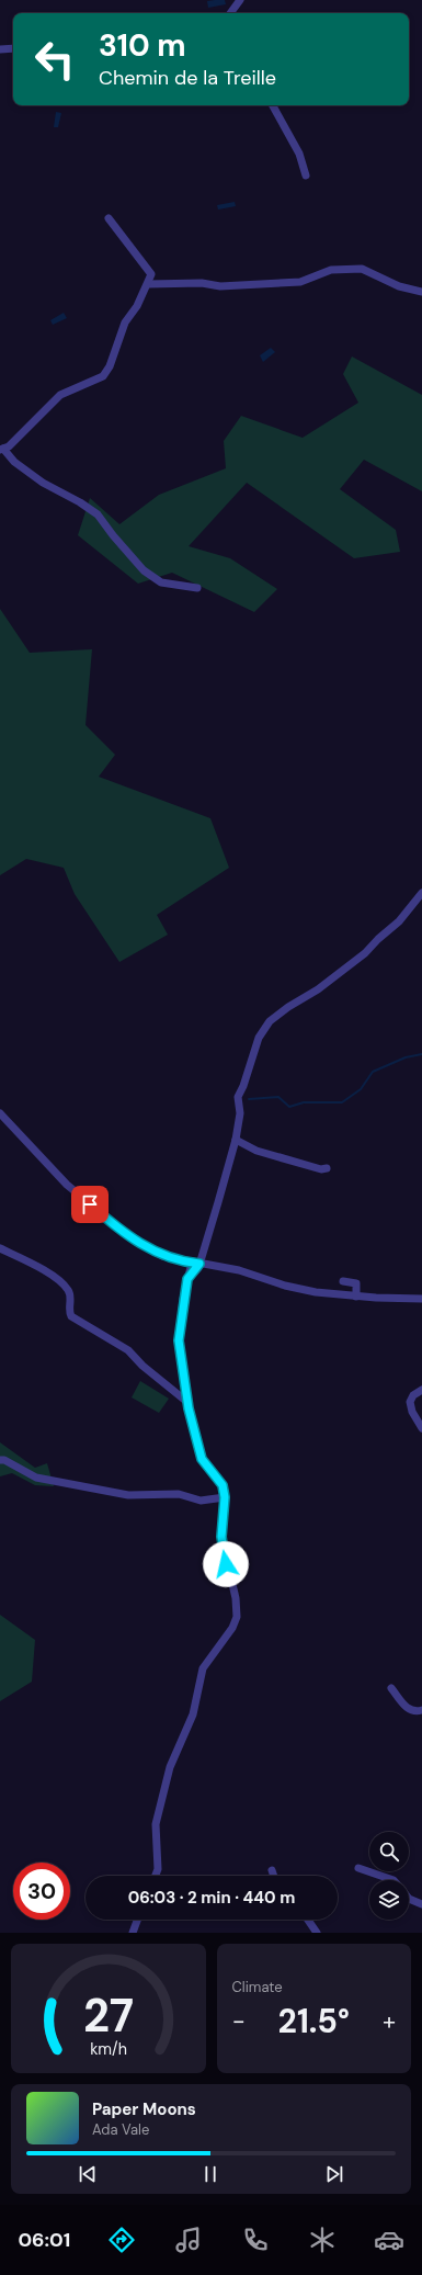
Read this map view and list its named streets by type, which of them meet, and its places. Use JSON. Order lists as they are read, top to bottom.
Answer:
{
  "page": {
    "turn": ["310 m", "Chemin de la Treille"],
    "limit": "30",
    "trip": "06:03 · 2 min · 440 m",
    "tile": "Climate",
    "heat": ["−", "21.5°", "+"],
    "song": ["Paper Moons", "Ada Vale"],
    "tabs": "06:01",
    "gauge": ["27", "km/h"]
  }
}
